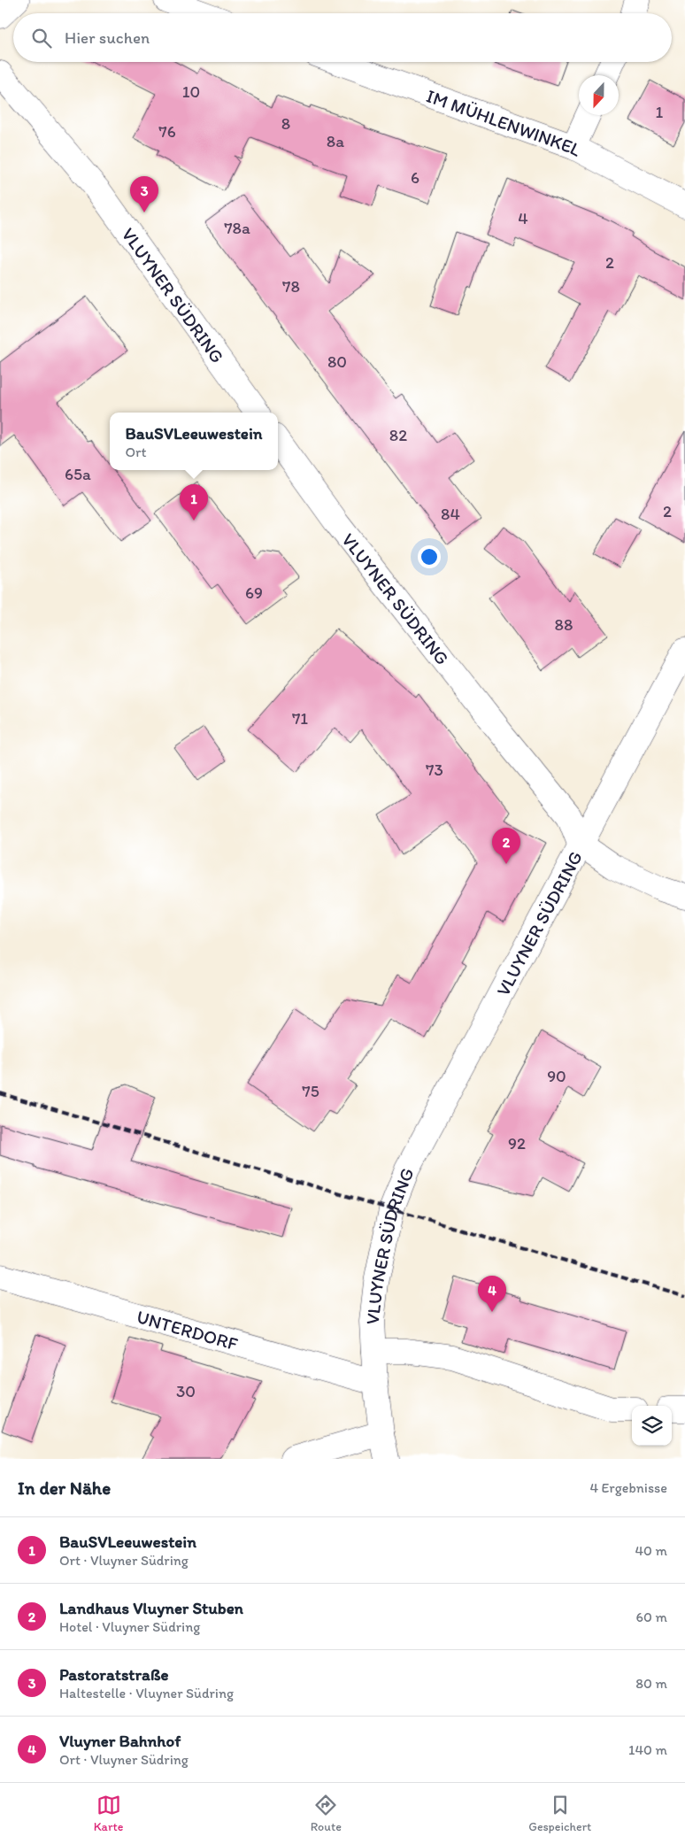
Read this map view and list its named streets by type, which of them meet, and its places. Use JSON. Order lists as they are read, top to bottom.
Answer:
{
  "streets": {
    "street": ["IM MÜHLENWINKEL", "VLUYNER SÜDRING", "UNTERDORF"]
  },
  "crossings": [
    ["VLUYNER SÜDRING", "UNTERDORF"]
  ],
  "house_numbers": [
    "10",
    "1",
    "8",
    "76",
    "8a",
    "6",
    "4",
    "78a",
    "2",
    "78",
    "80",
    "82",
    "65a",
    "2",
    "84",
    "69",
    "88",
    "71",
    "73",
    "90",
    "75",
    "92",
    "30"
  ],
  "north": "bottom",
  "page": {
    "search": "Hier suchen",
    "pins": [
      "3",
      "1",
      "2",
      "4"
    ],
    "popup": ["BauSVLeeuwestein", "Ort"],
    "heading": ["In der Nähe", "4 Ergebnisse"],
    "list": [
      {
        "mark": "1",
        "name": "BauSVLeeuwestein",
        "note": "Ort · Vluyner Südring",
        "value": "40 m"
      },
      {
        "mark": "2",
        "name": "Landhaus Vluyner Stuben",
        "note": "Hotel · Vluyner Südring",
        "value": "60 m"
      },
      {
        "mark": "3",
        "name": "Pastoratstraße",
        "note": "Haltestelle · Vluyner Südring",
        "value": "80 m"
      },
      {
        "mark": "4",
        "name": "Vluyner Bahnhof",
        "note": "Ort · Vluyner Südring",
        "value": "140 m"
      }
    ],
    "nav": ["Karte", "Route", "Gespeichert"]
  }
}
